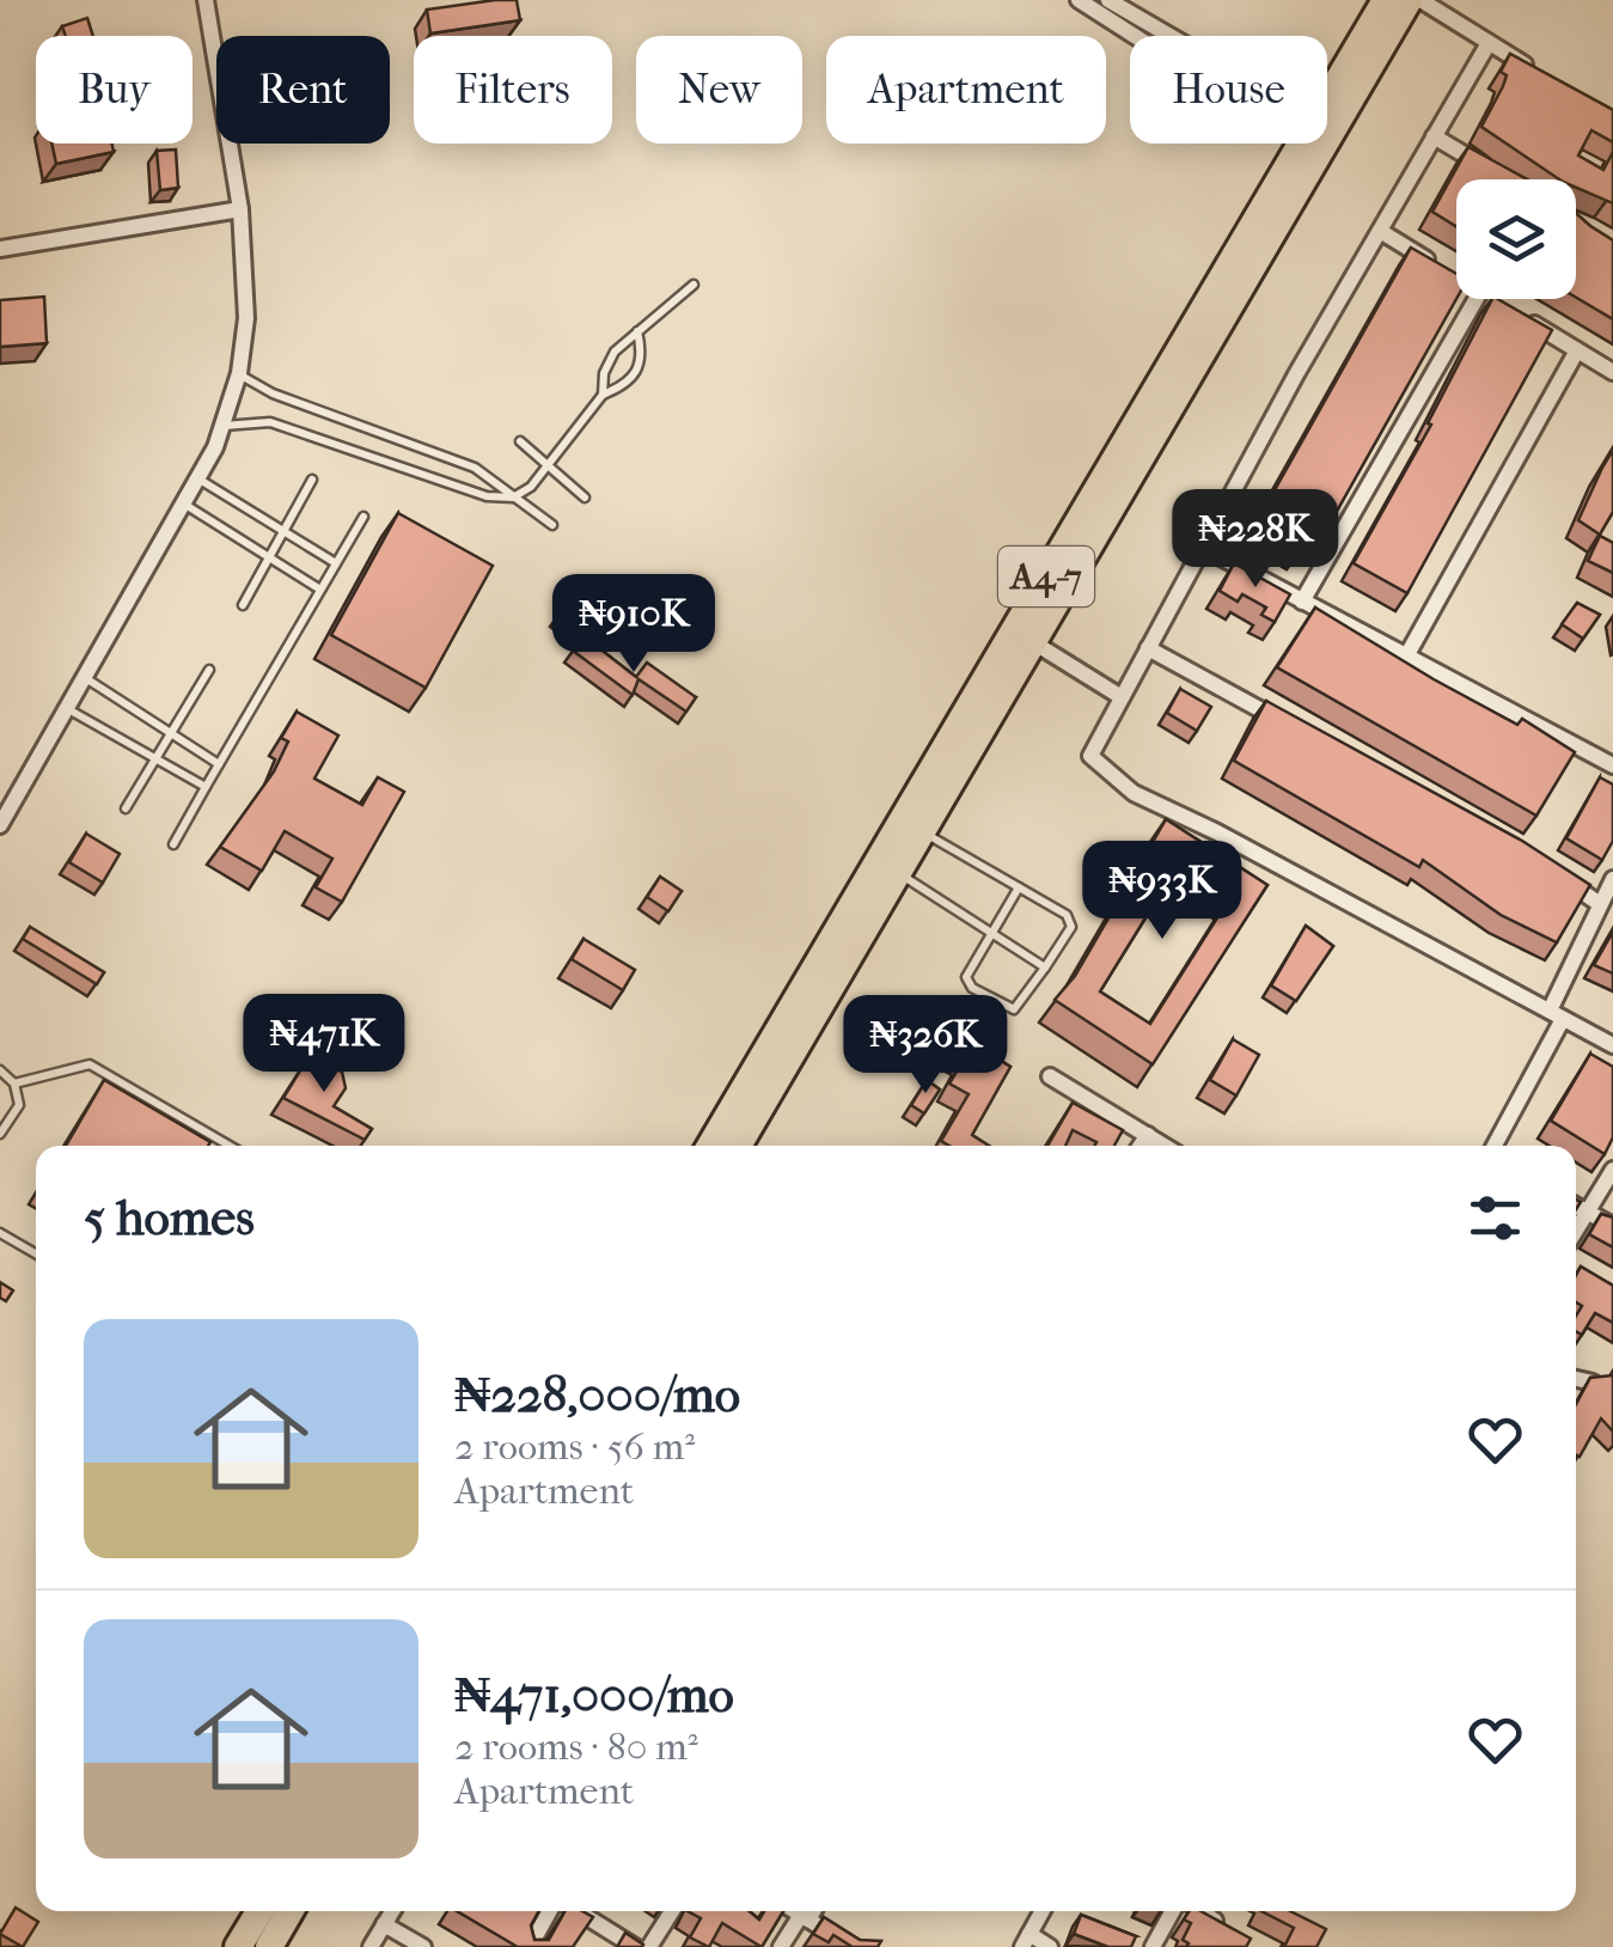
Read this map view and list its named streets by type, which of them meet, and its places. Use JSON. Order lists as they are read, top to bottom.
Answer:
{
  "streets": {
    "highway": ["A4-7"]
  },
  "page": {
    "chip": [
      "Buy",
      "Rent",
      "Filters",
      "New",
      "Apartment",
      "House"
    ],
    "price": [
      "₦228K",
      "₦910K",
      "₦933K",
      "₦471K",
      "₦326K"
    ],
    "heading": "5 homes",
    "list": [
      {
        "name": "₦228,000/mo",
        "note": "2 rooms · 56 m² · Apartment"
      },
      {
        "name": "₦471,000/mo",
        "note": "2 rooms · 80 m² · Apartment"
      }
    ]
  }
}
